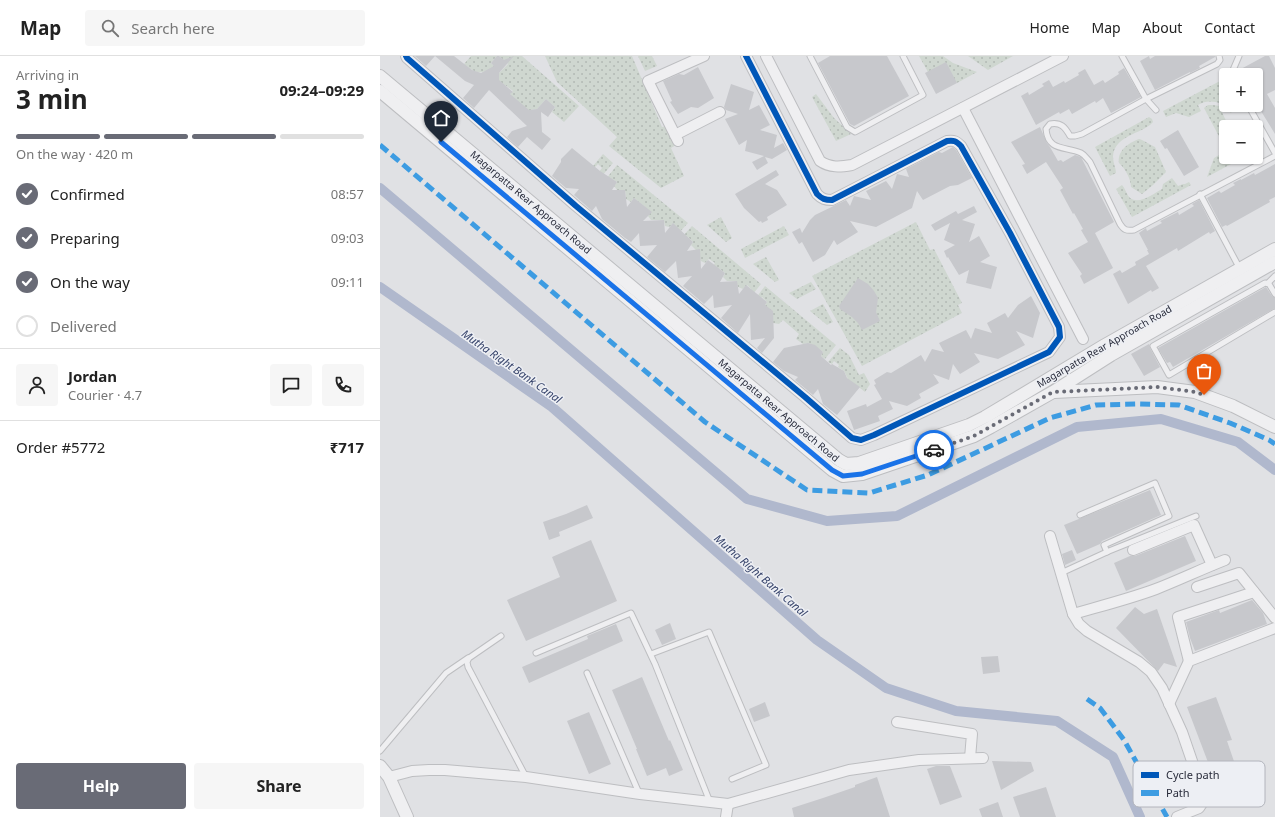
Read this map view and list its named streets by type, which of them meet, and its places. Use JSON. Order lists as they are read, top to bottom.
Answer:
{
  "streets": {
    "street": ["Magarpatta Rear Approach Road"]
  },
  "water": ["Mutha Right Bank Canal"],
  "legend": ["Cycle path", "Path"],
  "page": {
    "header": "Map",
    "search": "Search here",
    "nav": [
      "Home",
      "Map",
      "About",
      "Contact"
    ],
    "heading": ["3 min", "Arriving in", "09:24–09:29"],
    "panel": [
      "Jordan",
      "Courier · 4.7",
      "Order #5772",
      "₹717"
    ],
    "map_buttons": ["+", "−"],
    "bar": "On the way · 420 m",
    "list": [
      ["Confirmed", "08:57"],
      ["Preparing", "09:03"],
      ["On the way", "09:11"],
      "Delivered"
    ],
    "buttons": ["Help", "Share"]
  }
}
